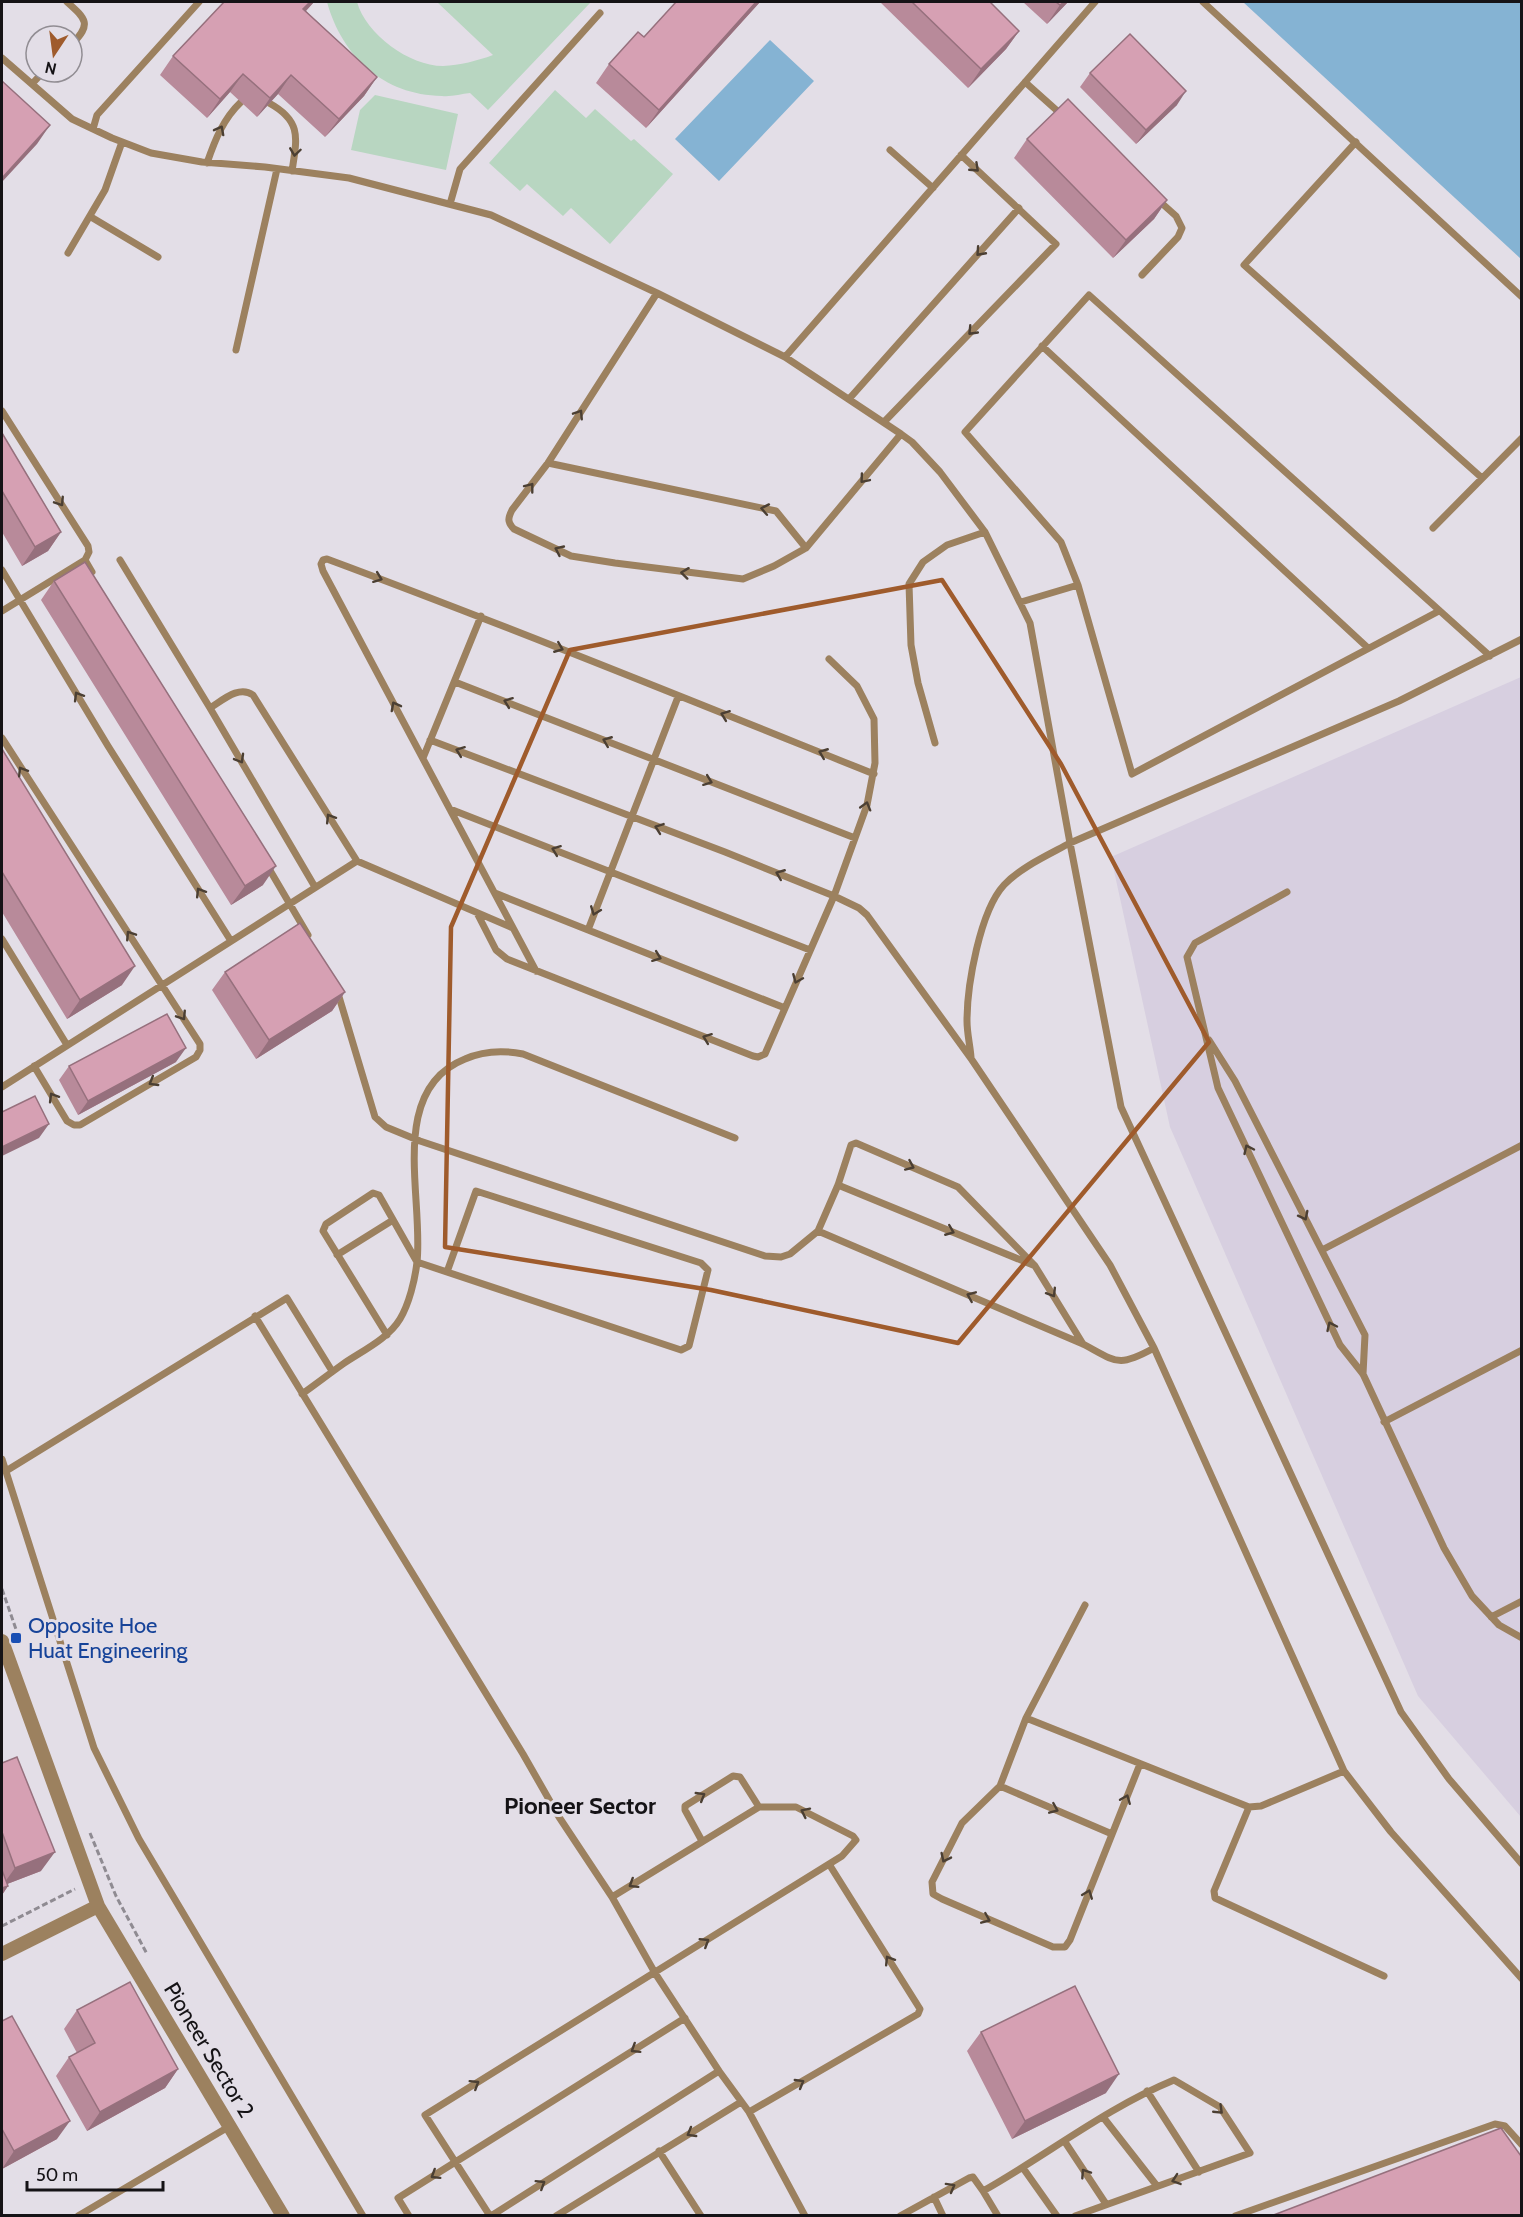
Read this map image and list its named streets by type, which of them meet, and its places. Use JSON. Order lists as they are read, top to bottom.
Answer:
{
  "streets": {
    "street": ["Pioneer Sector 2"]
  },
  "districts": ["Pioneer Sector"],
  "places": {
    "transit": ["Opposite Hoe Huat Engineering"]
  },
  "scale_bar": "50 m",
  "north": "bottom"
}
